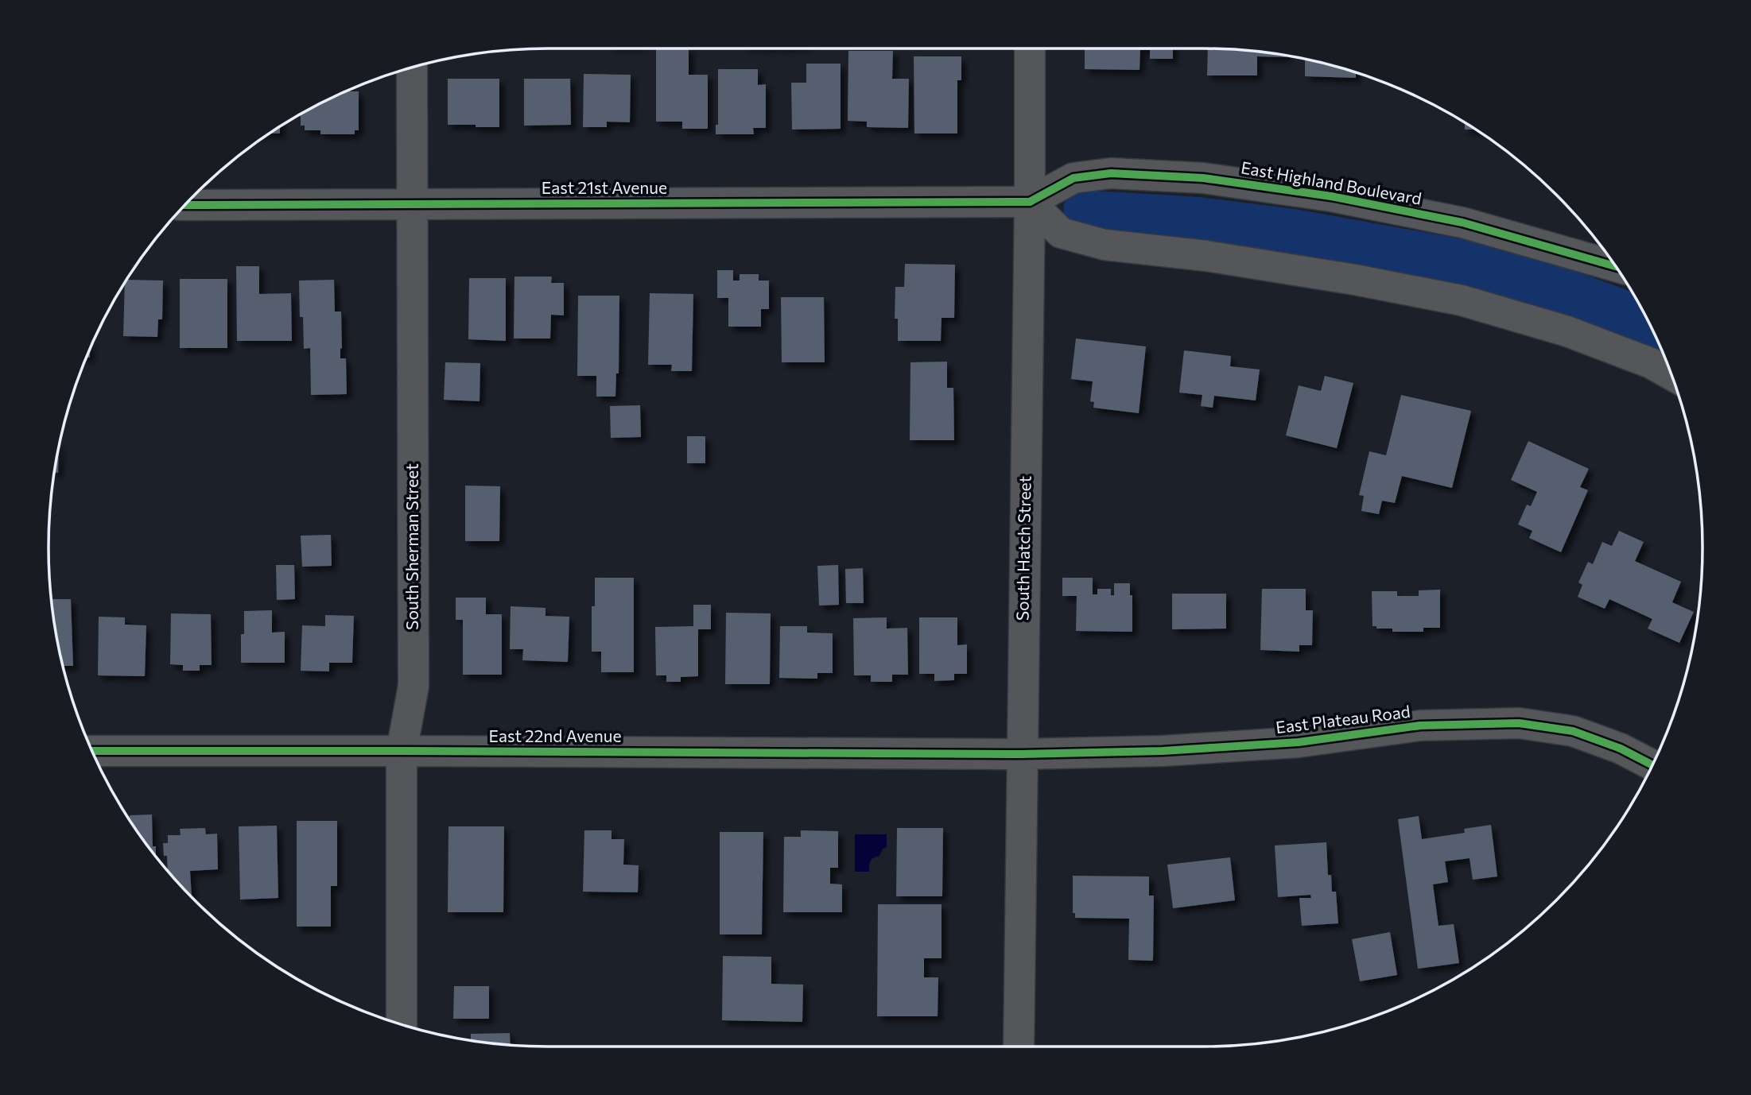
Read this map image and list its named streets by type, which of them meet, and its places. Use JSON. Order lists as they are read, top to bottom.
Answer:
{
  "streets": {
    "street": [
      "East Highland Boulevard",
      "East 21st Avenue",
      "South Sherman Street",
      "South Hatch Street",
      "East Plateau Road",
      "East 22nd Avenue"
    ]
  },
  "crossings": [
    ["East Highland Boulevard", "East 21st Avenue"],
    ["East Highland Boulevard", "South Hatch Street"],
    ["East 21st Avenue", "South Sherman Street"],
    ["East 21st Avenue", "South Hatch Street"],
    ["South Sherman Street", "East 22nd Avenue"],
    ["South Hatch Street", "East Plateau Road"],
    ["South Hatch Street", "East 22nd Avenue"],
    ["East Plateau Road", "East 22nd Avenue"]
  ]
}
